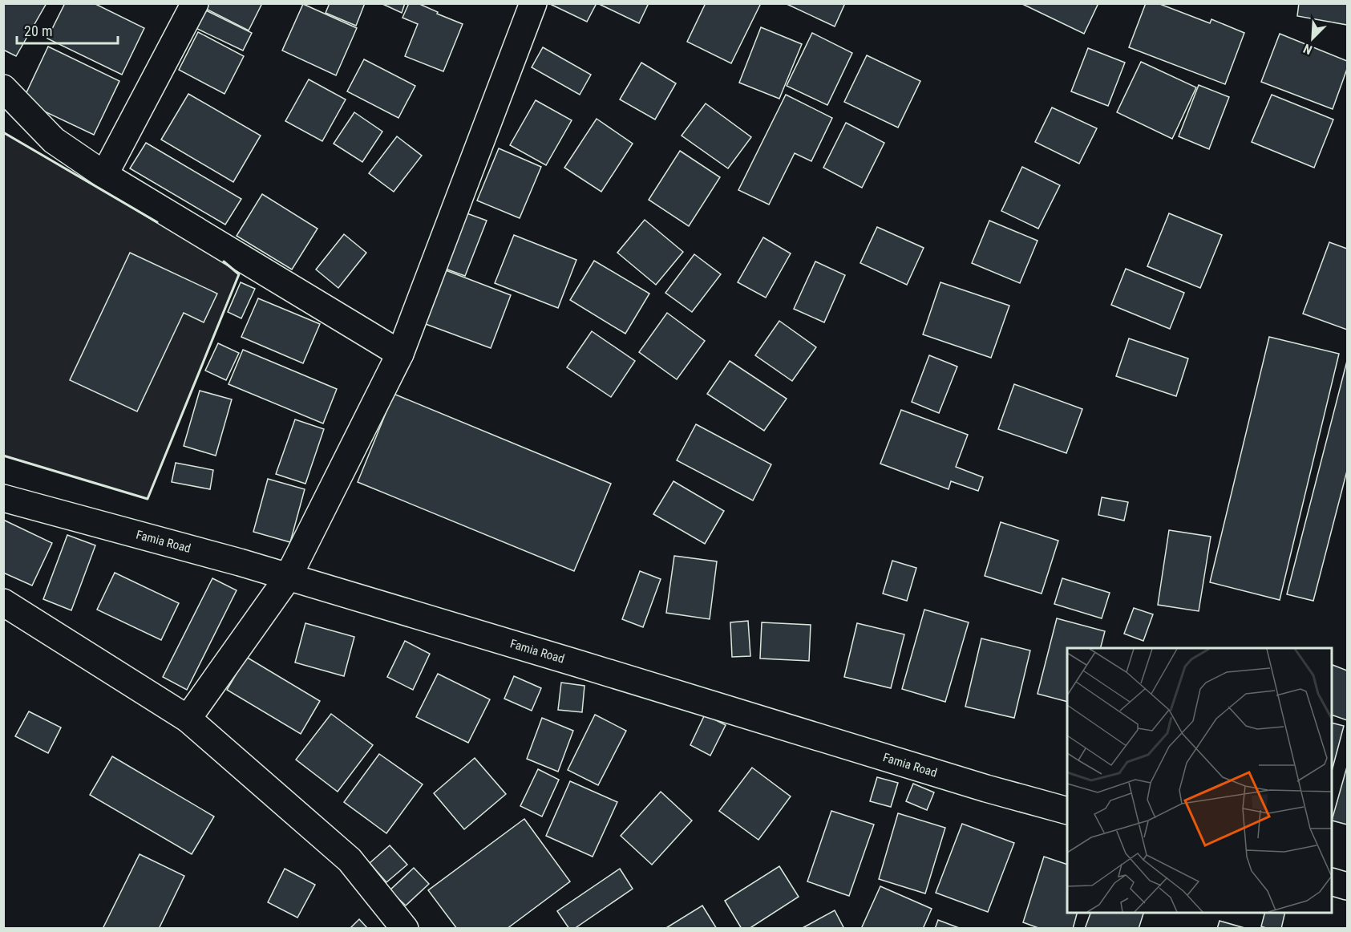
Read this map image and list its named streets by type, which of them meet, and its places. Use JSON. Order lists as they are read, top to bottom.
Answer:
{
  "streets": {
    "street": ["Famia Road"]
  },
  "scale_bar": "20 m",
  "north": "bottom left"
}
